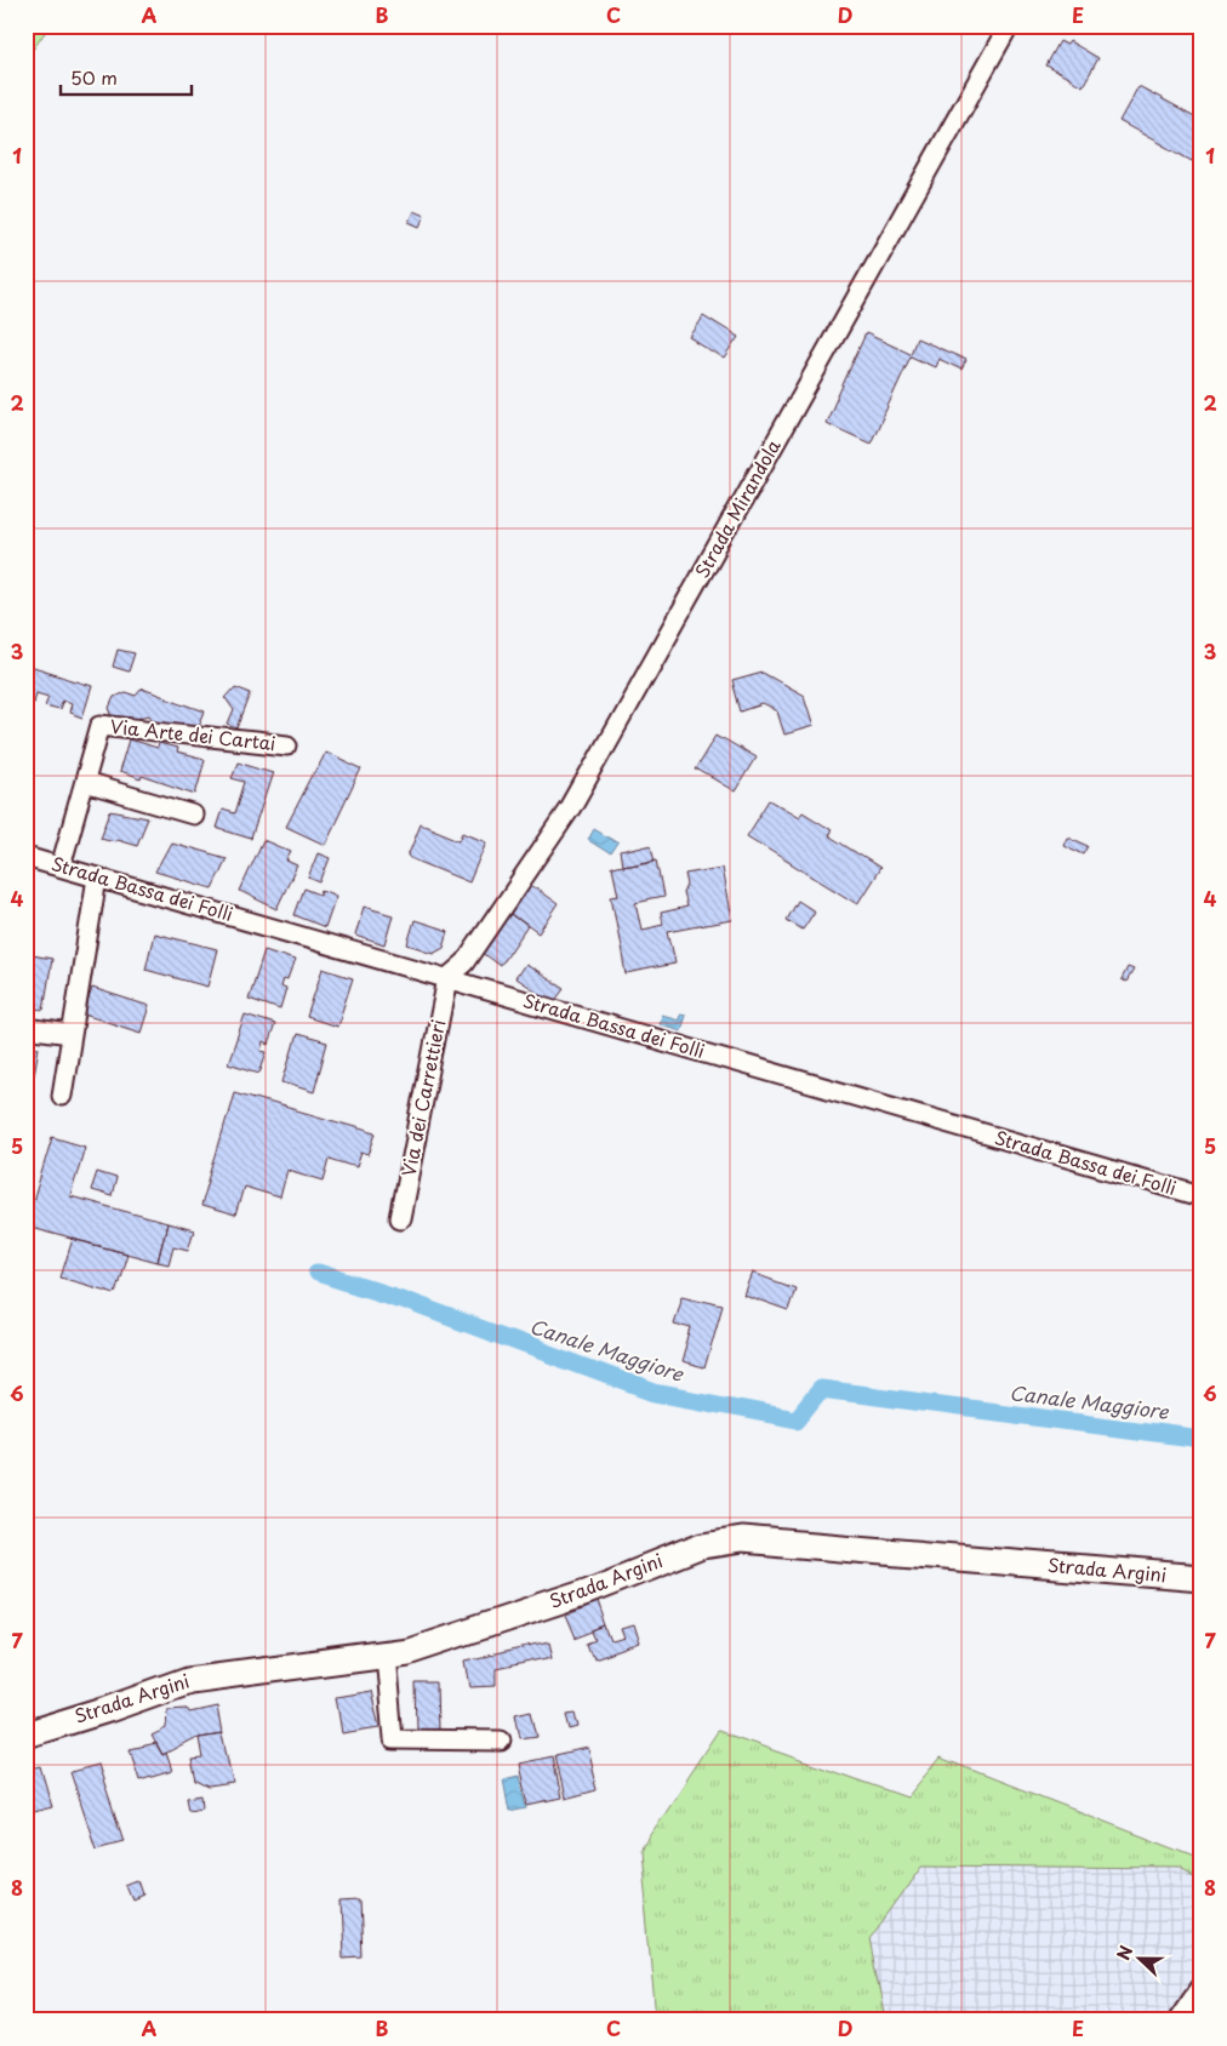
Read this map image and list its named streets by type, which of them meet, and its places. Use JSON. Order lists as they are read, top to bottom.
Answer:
{
  "streets": {
    "main road": ["Strada Argini"],
    "street": [
      "Strada Mirandola",
      "Via Arte dei Cartai",
      "Strada Bassa dei Folli",
      "Via dei Carrettieri"
    ]
  },
  "crossings": [
    ["Strada Mirandola", "Strada Bassa dei Folli"],
    ["Strada Mirandola", "Via dei Carrettieri"],
    ["Via Arte dei Cartai", "Strada Bassa dei Folli"],
    ["Strada Bassa dei Folli", "Via dei Carrettieri"]
  ],
  "water": ["Canale Maggiore"],
  "scale_bar": "50 m",
  "north": "left",
  "grid": {
    "columns": [
      "A",
      "B",
      "C",
      "D",
      "E"
    ],
    "rows": [
      "1",
      "2",
      "3",
      "4",
      "5",
      "6",
      "7",
      "8"
    ]
  }
}
